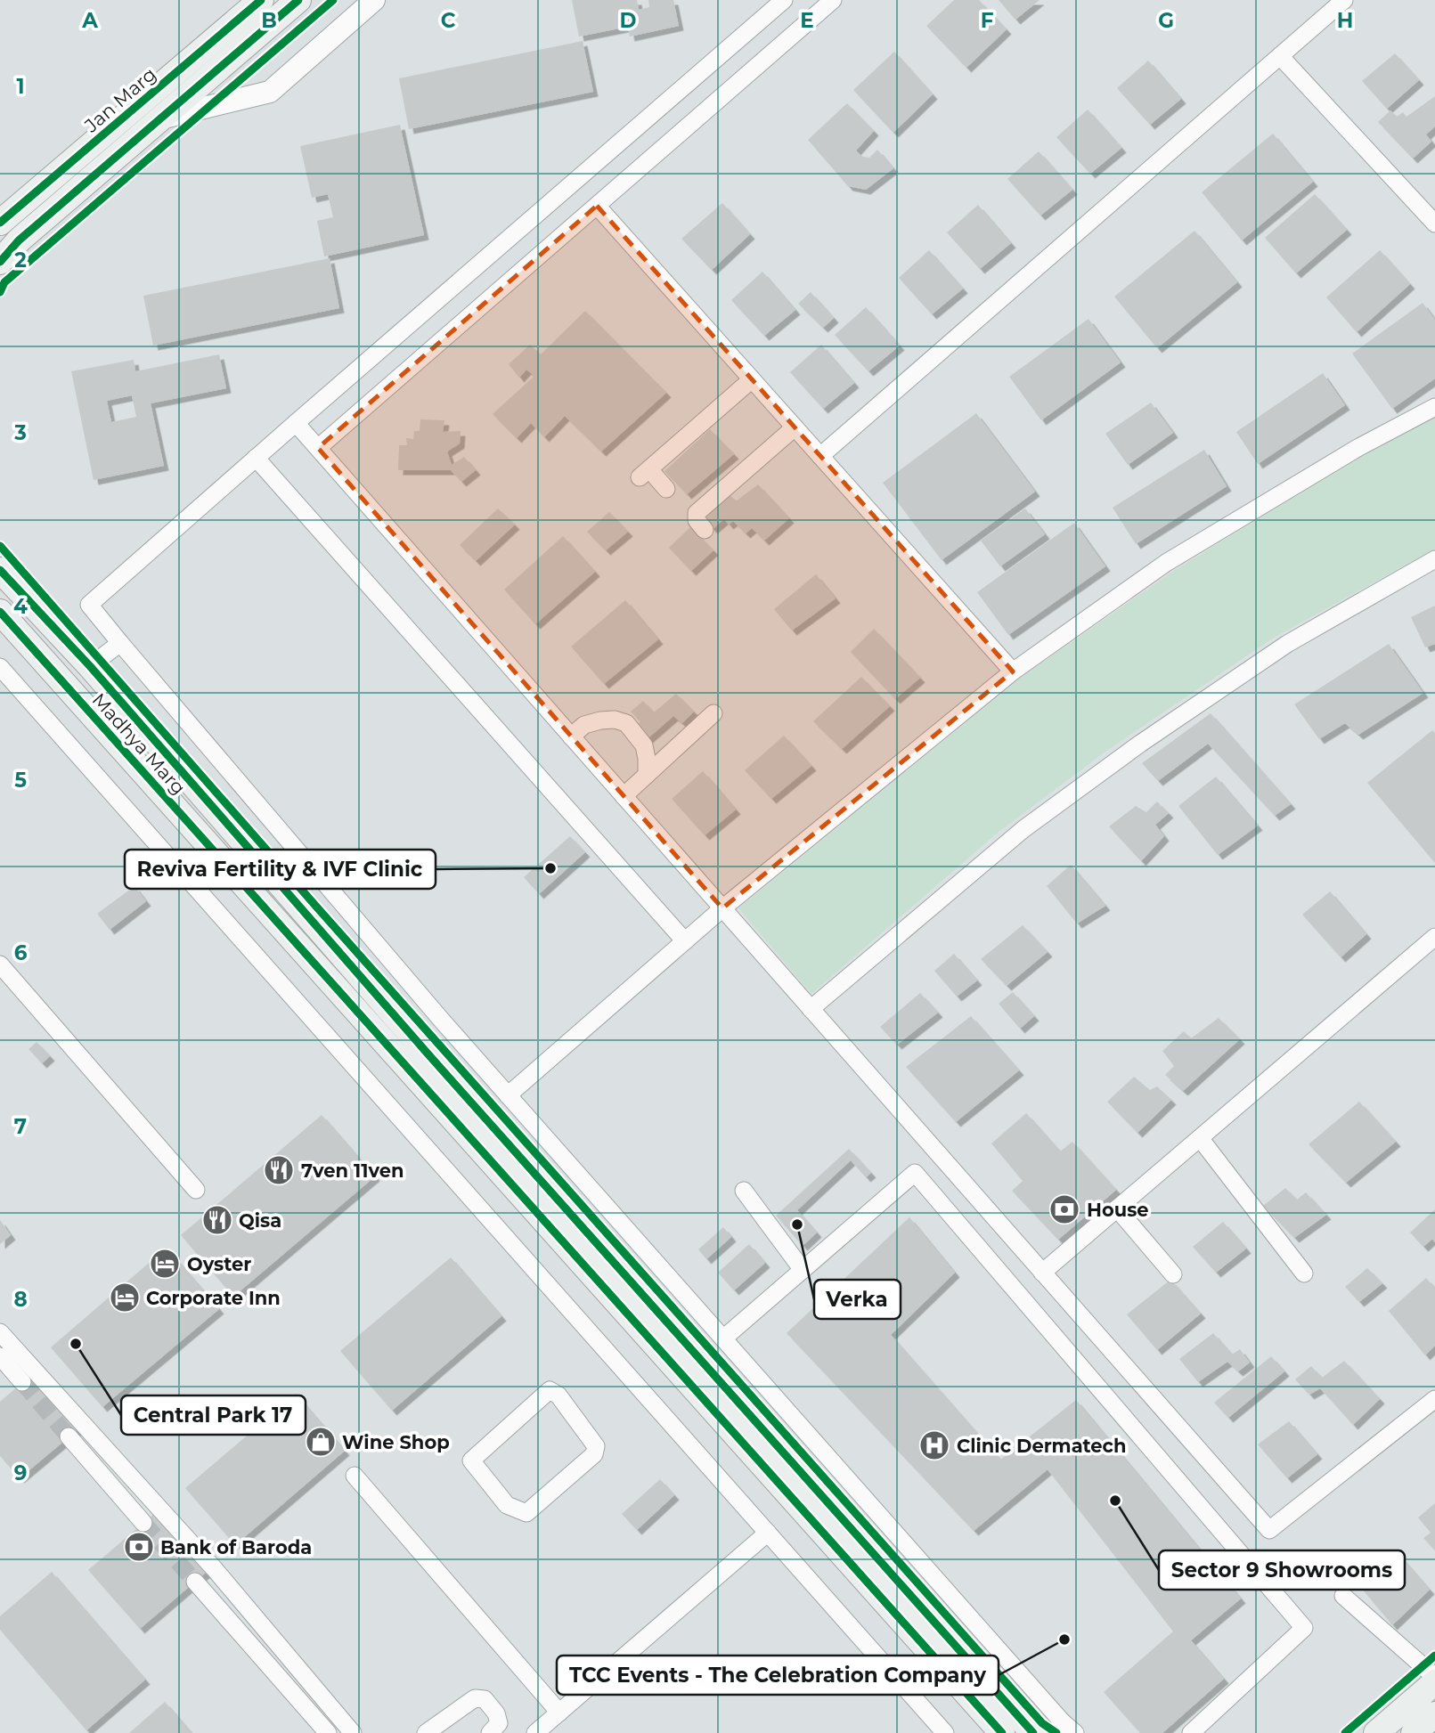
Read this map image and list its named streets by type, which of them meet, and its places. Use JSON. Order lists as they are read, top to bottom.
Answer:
{
  "streets": {
    "main road": ["Jan Marg", "Madhya Marg"]
  },
  "places": {
    "other": [
      "Reviva Fertility & IVF Clinic",
      "Verka",
      "Central Park 17",
      "Sector 9 Showrooms",
      "TCC Events - The Celebration Company"
    ],
    "restaurant": ["7ven 11ven", "Qisa"],
    "bank": ["House", "Bank of Baroda"],
    "hotel": ["Oyster", "Corporate Inn"],
    "shop": ["Wine Shop"],
    "hospital": ["Clinic Dermatech"]
  },
  "grid": {
    "columns": [
      "A",
      "B",
      "C",
      "D",
      "E",
      "F",
      "G",
      "H"
    ],
    "rows": [
      "1",
      "2",
      "3",
      "4",
      "5",
      "6",
      "7",
      "8",
      "9"
    ]
  }
}
